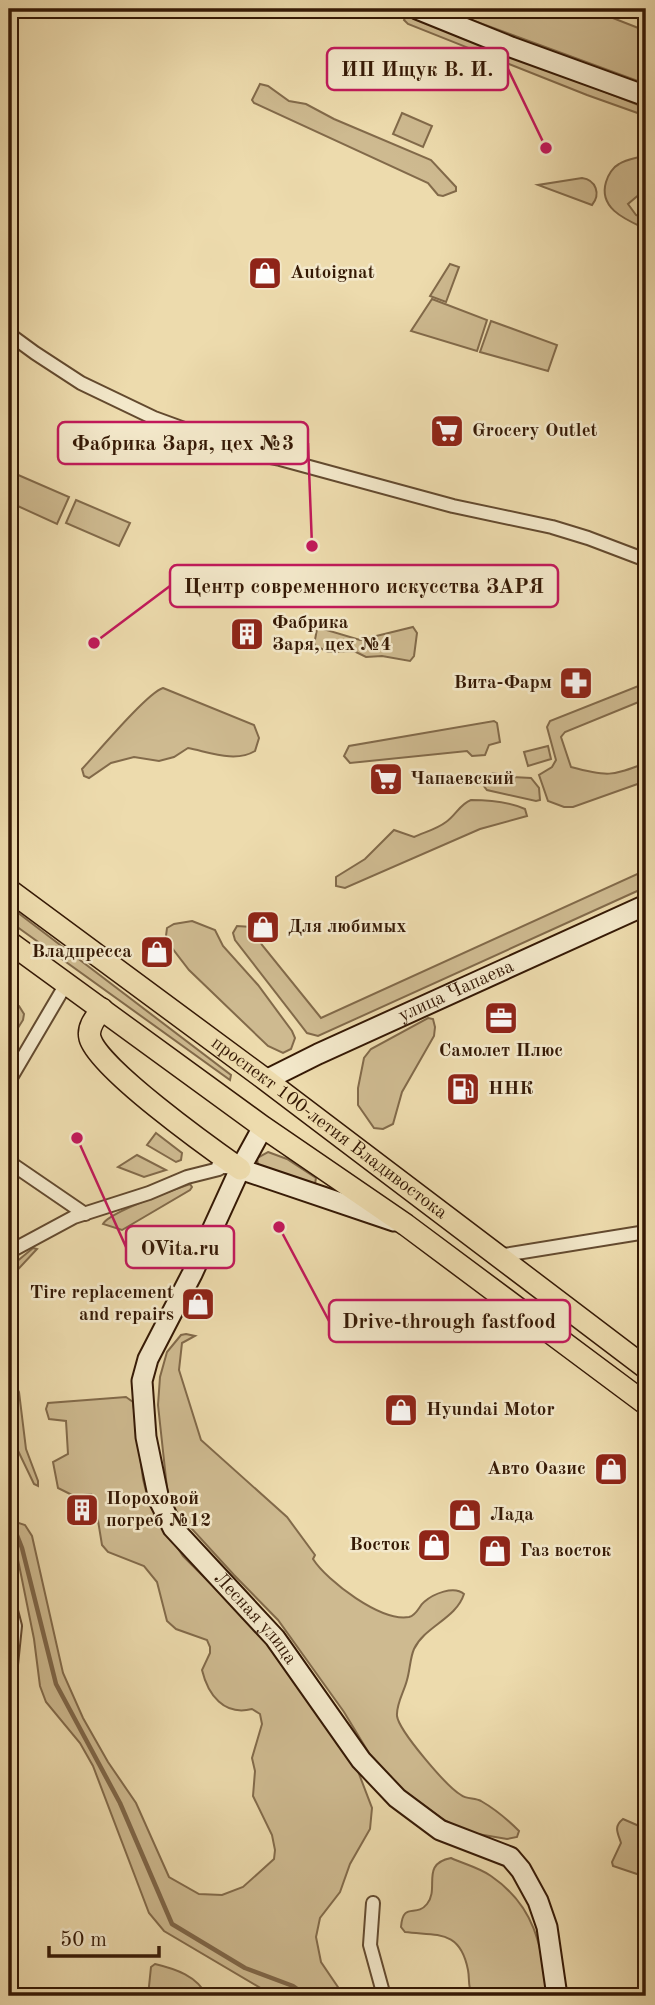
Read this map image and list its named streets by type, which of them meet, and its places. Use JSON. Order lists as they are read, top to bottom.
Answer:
{
  "streets": {
    "highway": ["проспект 100-летия Владивостока"],
    "main road": ["улица Чапаева", "Лесная улица"]
  },
  "crossings": [
    ["улица Чапаева", "проспект 100-летия Владивостока"],
    ["проспект 100-летия Владивостока", "Лесная улица"]
  ],
  "places": {
    "other": [
      "ИП Ищук В. И.",
      "Фабрика Заря, цех №3",
      "Центр современного искусства ЗАРЯ",
      "OVita.ru",
      "Drive-through fastfood"
    ],
    "shop": [
      "Autoignat",
      "Для любимых",
      "Владпресса",
      "Tire replacement and repairs",
      "Hyundai Motor",
      "Авто Оазис",
      "Лада",
      "Восток",
      "Газ восток"
    ],
    "supermarket": ["Grocery Outlet", "Чапаевский"],
    "building": ["Фабрика Заря, цех №4", "Пороховой погреб №12"],
    "pharmacy": ["Вита-Фарм"],
    "office": ["Самолет Плюс"],
    "fuel station": ["ННК"]
  },
  "scale_bar": "50 m"
}
